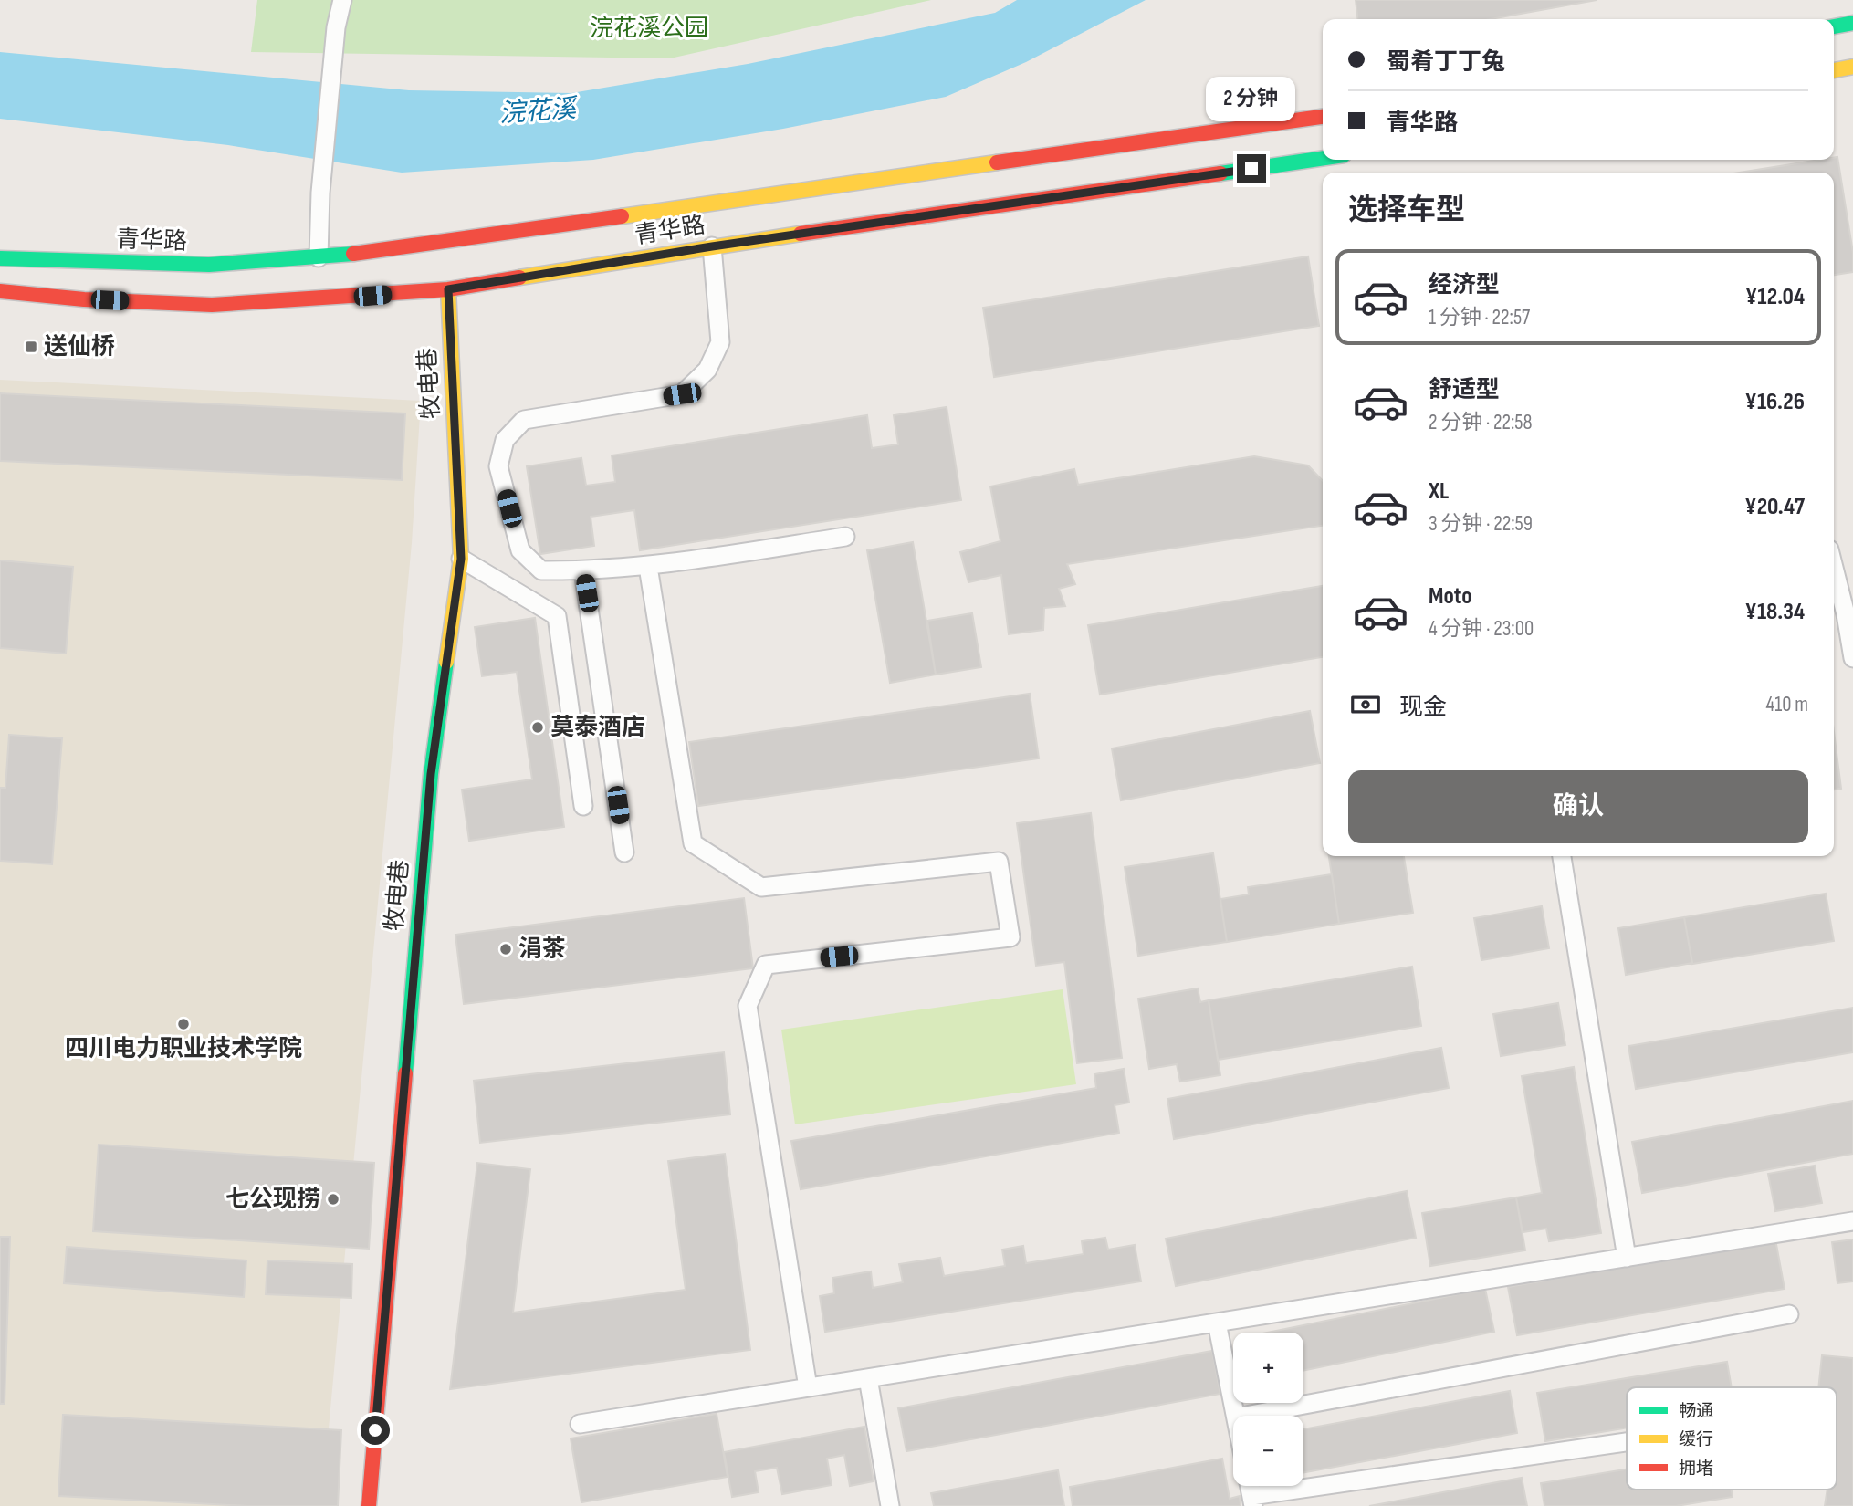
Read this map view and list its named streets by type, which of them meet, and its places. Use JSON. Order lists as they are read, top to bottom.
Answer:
{
  "streets": {
    "main road": ["青华路", "牧电巷"]
  },
  "crossings": [
    ["青华路", "牧电巷"]
  ],
  "water": ["浣花溪"],
  "parks": ["浣花溪公园"],
  "places": {
    "transit": ["送仙桥"],
    "other": [
      "莫泰酒店",
      "涓茶",
      "四川电力职业技术学院",
      "七公现捞"
    ]
  },
  "legend": ["畅通", "缓行", "拥堵"],
  "page": {
    "banner": ["蜀肴丁丁兔", "青华路"],
    "bubble": "2 分钟",
    "heading": "选择车型",
    "list": [
      {
        "name": "经济型",
        "note": "1 分钟 · 22:57",
        "value": "¥12.04"
      },
      {
        "name": "舒适型",
        "note": "2 分钟 · 22:58",
        "value": "¥16.26"
      },
      {
        "name": "XL",
        "note": "3 分钟 · 22:59",
        "value": "¥20.47"
      },
      {
        "name": "Moto",
        "note": "4 分钟 · 23:00",
        "value": "¥18.34"
      }
    ],
    "pay": ["现金", "410 m"],
    "buttons": "确认",
    "map_buttons": ["+", "−"]
  }
}
